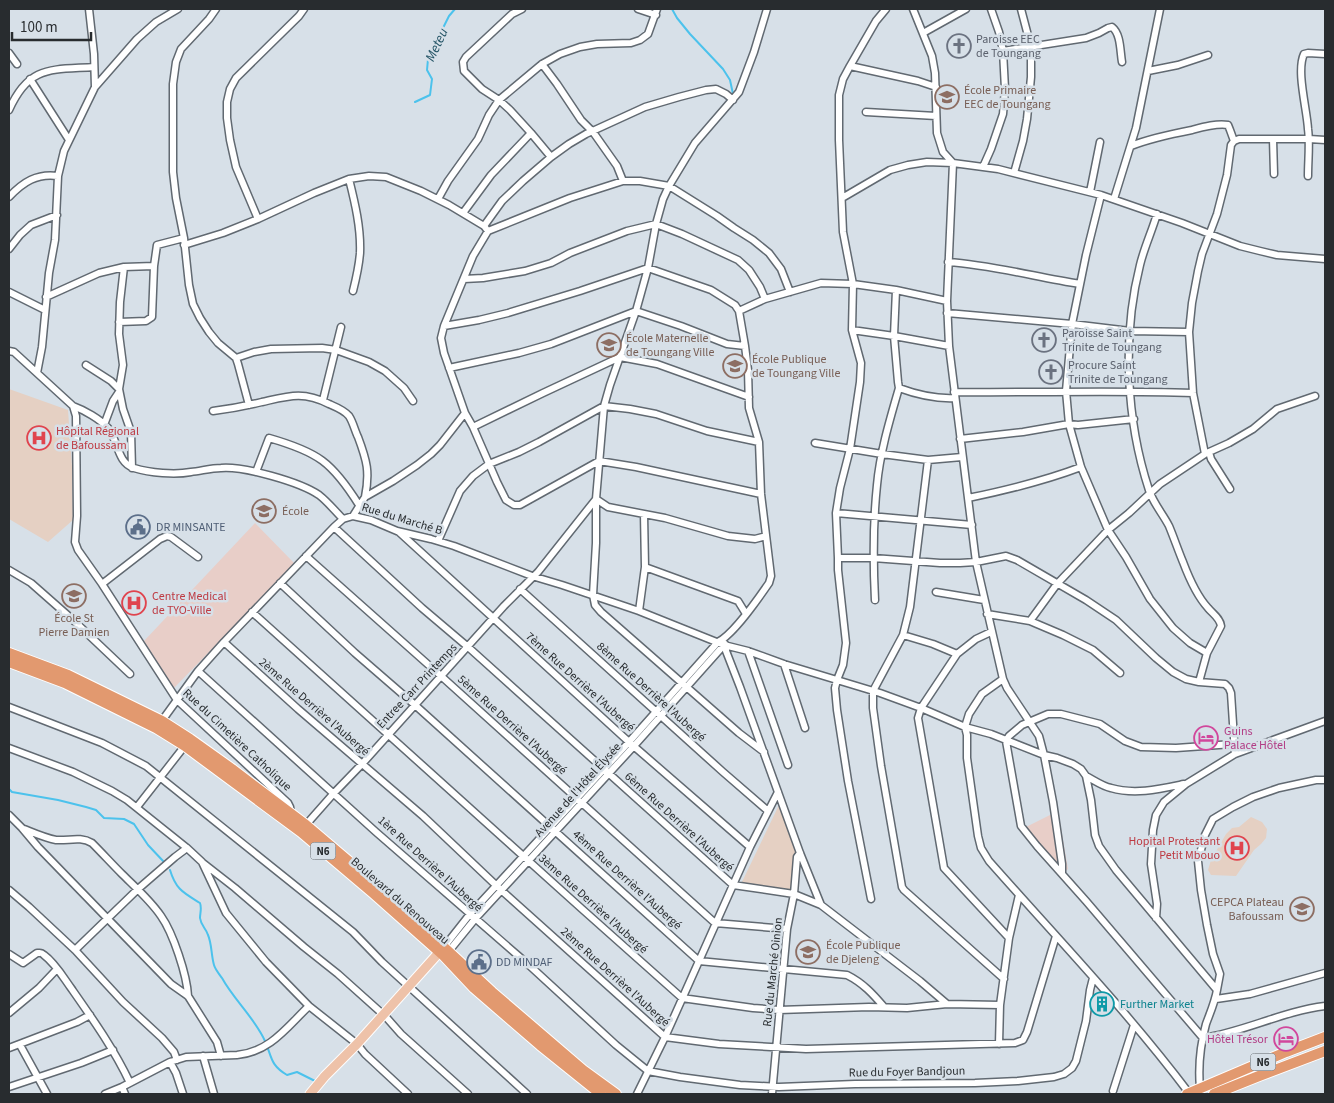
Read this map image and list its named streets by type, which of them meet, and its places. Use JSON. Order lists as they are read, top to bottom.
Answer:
{
  "streets": {
    "highway": ["N6", "Boulevard du Renouveau"],
    "street": [
      "Rue du Marché B",
      "7ème Rue Derrière l'Aubergé",
      "Entree Carr Printemps",
      "8ème Rue Derrière l'Aubergé",
      "2ème Rue Derrière l'Aubergé",
      "5ème Rue Derrière l'Aubergé",
      "Rue du Cimetière Catholique",
      "Avenue de l'Hôtel Élysée",
      "6ème Rue Derrière l'Aubergé",
      "1ère Rue Derrière l'Aubergé",
      "4ème Rue Derrière l'Aubergé",
      "3ème Rue Derrière l'Aubergé",
      "Rue du Marché Oinion",
      "Rue du Foyer Bandjoun"
    ]
  },
  "crossings": [
    ["Rue du Marché B", "7ème Rue Derrière l'Aubergé"],
    ["Rue du Marché B", "Entree Carr Printemps"],
    ["Rue du Marché B", "2ème Rue Derrière l'Aubergé"],
    ["Rue du Marché B", "5ème Rue Derrière l'Aubergé"],
    ["Rue du Marché B", "Rue du Cimetière Catholique"],
    ["Rue du Marché B", "Avenue de l'Hôtel Élysée"],
    ["Rue du Marché B", "6ème Rue Derrière l'Aubergé"],
    ["Rue du Marché B", "N6"],
    ["Rue du Marché B", "1ère Rue Derrière l'Aubergé"],
    ["Rue du Marché B", "4ème Rue Derrière l'Aubergé"],
    ["Rue du Marché B", "Boulevard du Renouveau"],
    ["Rue du Marché B", "3ème Rue Derrière l'Aubergé"],
    ["7ème Rue Derrière l'Aubergé", "Entree Carr Printemps"],
    ["7ème Rue Derrière l'Aubergé", "Avenue de l'Hôtel Élysée"],
    ["Entree Carr Printemps", "8ème Rue Derrière l'Aubergé"],
    ["Entree Carr Printemps", "2ème Rue Derrière l'Aubergé"],
    ["Entree Carr Printemps", "5ème Rue Derrière l'Aubergé"],
    ["Entree Carr Printemps", "6ème Rue Derrière l'Aubergé"],
    ["Entree Carr Printemps", "1ère Rue Derrière l'Aubergé"],
    ["Entree Carr Printemps", "4ème Rue Derrière l'Aubergé"],
    ["Entree Carr Printemps", "Boulevard du Renouveau"],
    ["Entree Carr Printemps", "3ème Rue Derrière l'Aubergé"],
    ["8ème Rue Derrière l'Aubergé", "Avenue de l'Hôtel Élysée"],
    ["2ème Rue Derrière l'Aubergé", "Avenue de l'Hôtel Élysée"],
    ["2ème Rue Derrière l'Aubergé", "Rue du Marché Oinion"],
    ["5ème Rue Derrière l'Aubergé", "Avenue de l'Hôtel Élysée"],
    ["Rue du Cimetière Catholique", "Boulevard du Renouveau"],
    ["Avenue de l'Hôtel Élysée", "6ème Rue Derrière l'Aubergé"],
    ["Avenue de l'Hôtel Élysée", "1ère Rue Derrière l'Aubergé"],
    ["Avenue de l'Hôtel Élysée", "4ème Rue Derrière l'Aubergé"],
    ["Avenue de l'Hôtel Élysée", "Boulevard du Renouveau"],
    ["Avenue de l'Hôtel Élysée", "3ème Rue Derrière l'Aubergé"],
    ["6ème Rue Derrière l'Aubergé", "Rue du Marché Oinion"],
    ["N6", "Boulevard du Renouveau"],
    ["1ère Rue Derrière l'Aubergé", "Rue du Foyer Bandjoun"],
    ["Rue du Marché Oinion", "Rue du Foyer Bandjoun"]
  ],
  "water": ["Meteu"],
  "places": {
    "church": ["Paroisse EEC de Toungang", "Paroisse Saint Trinite de Toungang", "Procure Saint Trinite de Toungang"],
    "school or university": [
      "École Primaire EEC de Toungang",
      "École Maternelle de Toungang Ville",
      "École Publique de Toungang Ville",
      "École",
      "École St Pierre Damien",
      "CEPCA Plateau Bafoussam",
      "École Publique de Djeleng"
    ],
    "hospital": ["Hôpital Régional de Bafoussam", "Centre Medical de TYO-Ville", "Hopital Protestant Petit Mbouo"],
    "public building": ["DR MINSANTE", "DD MINDAF"],
    "hotel": ["Guins Palace Hôtel", "Hôtel Trésor"],
    "building": ["Further Market"]
  },
  "scale_bar": "100 m"
}
